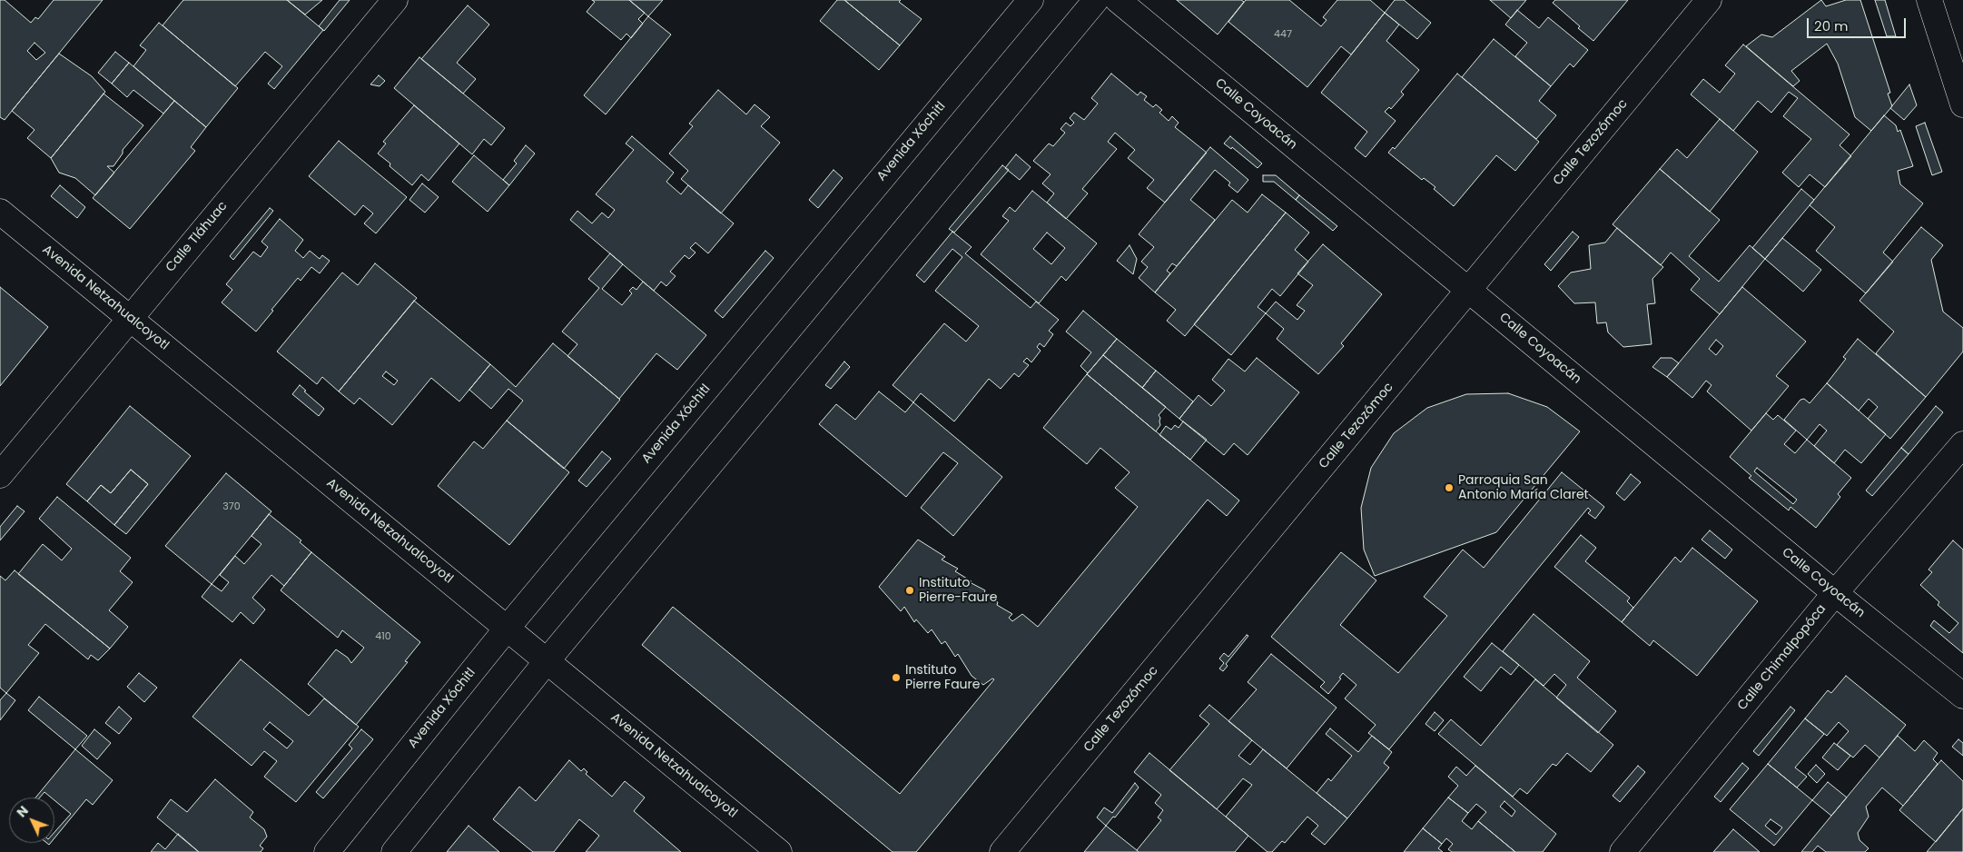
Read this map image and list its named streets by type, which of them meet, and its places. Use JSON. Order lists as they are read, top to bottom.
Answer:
{
  "streets": {
    "street": [
      "Calle Coyoacán",
      "Avenida Xóchitl",
      "Calle Tezozómoc",
      "Calle Tláhuac",
      "Avenida Netzahualcoyotl",
      "Calle Chimalpopóca"
    ]
  },
  "crossings": [
    ["Calle Coyoacán", "Calle Tezozómoc"],
    ["Calle Coyoacán", "Calle Chimalpopóca"],
    ["Avenida Xóchitl", "Avenida Netzahualcoyotl"],
    ["Calle Tláhuac", "Avenida Netzahualcoyotl"]
  ],
  "places": ["Parroquia San Antonio María Claret", "Instituto Pierre-Faure", "Instituto Pierre Faure"],
  "house_numbers": ["447", "370", "410"],
  "scale_bar": "20 m",
  "north": "top left"
}
